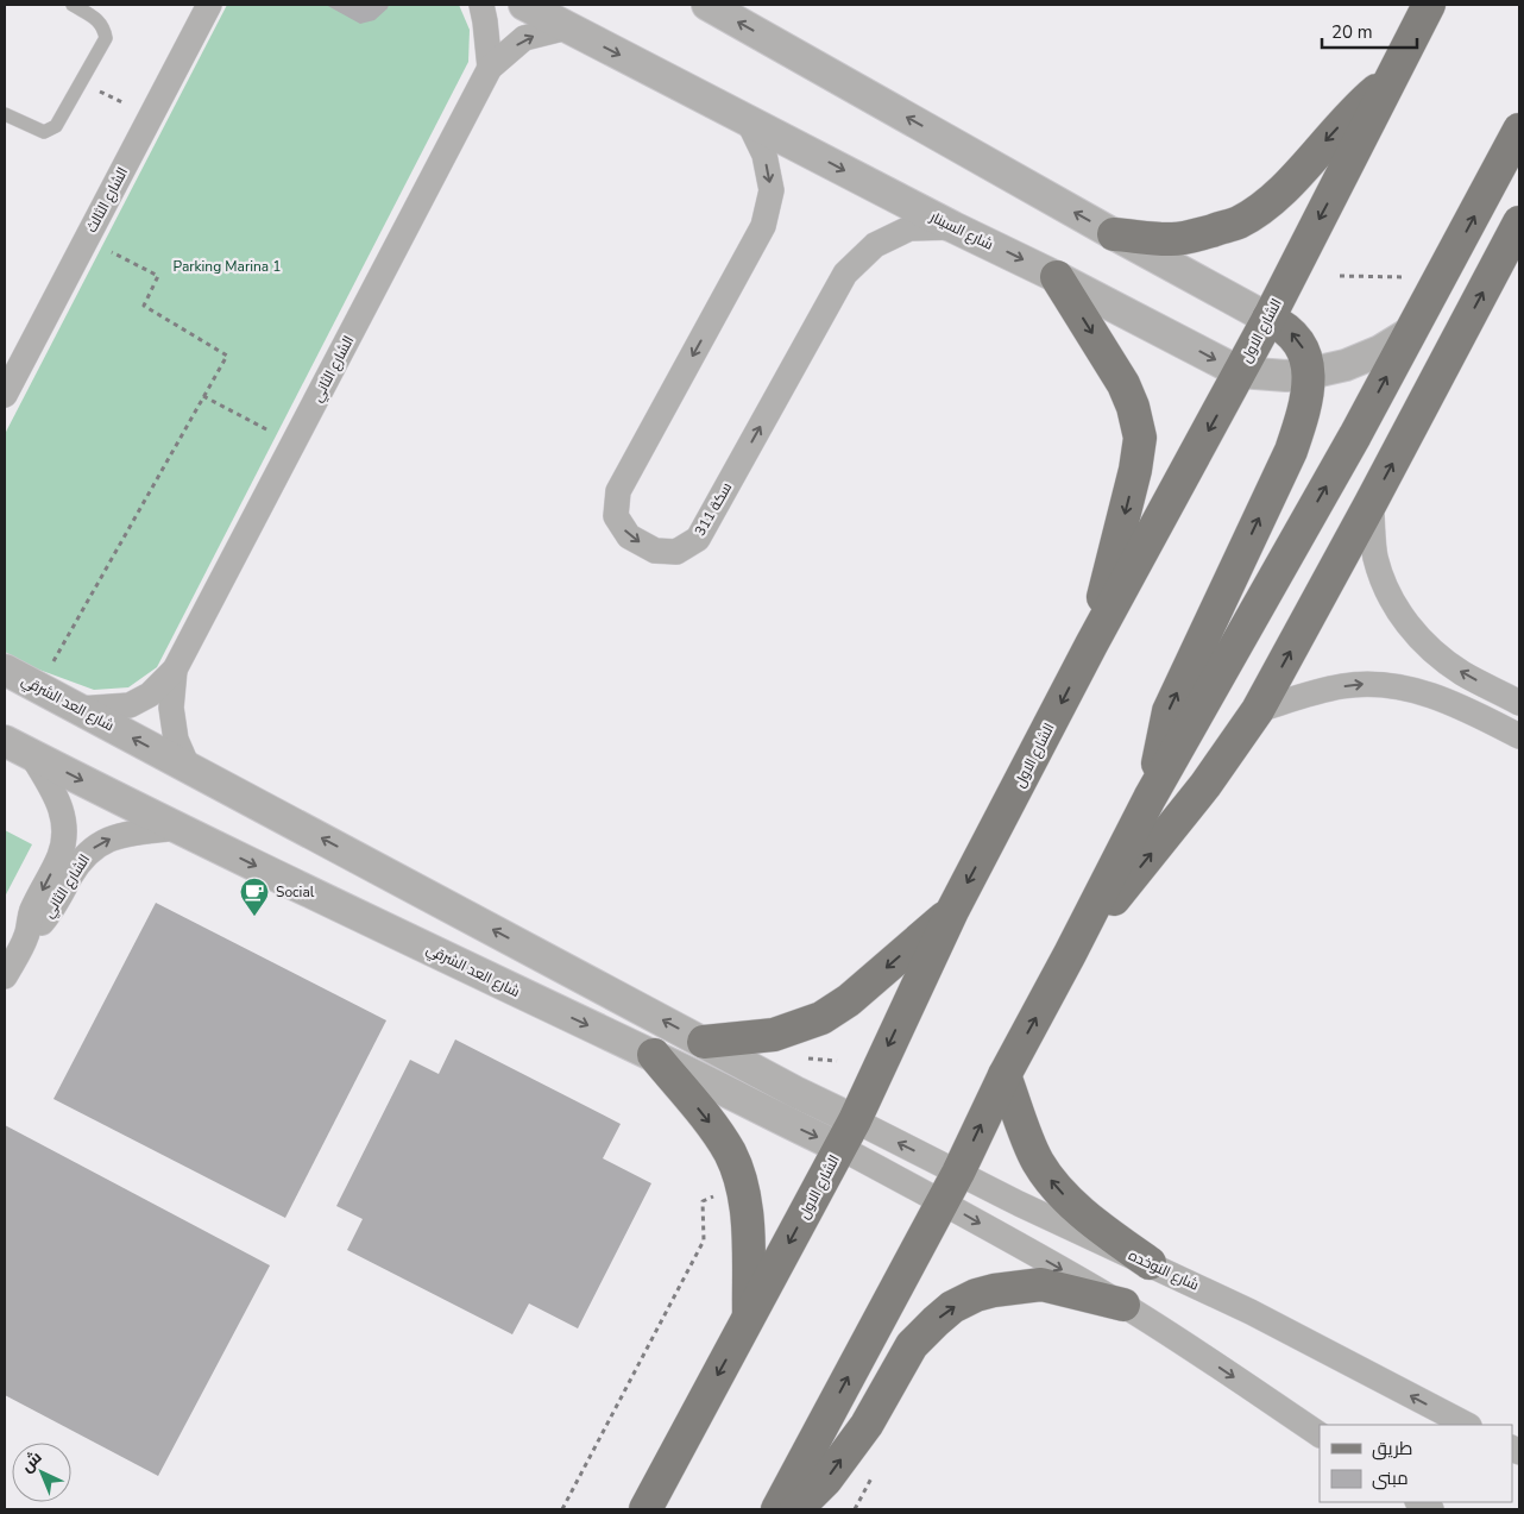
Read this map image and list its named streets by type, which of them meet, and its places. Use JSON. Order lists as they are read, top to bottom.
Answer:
{
  "streets": {
    "main road": ["الشارع الاول"],
    "street": [
      "الشارع الثالث",
      "شارع السينار",
      "الشارع الثاني",
      "سكة 311",
      "شارع العد الشرقي",
      "شارع النوخده"
    ]
  },
  "crossings": [
    ["شارع السينار", "الشارع الاول"],
    ["شارع السينار", "الشارع الثاني"],
    ["شارع السينار", "سكة 311"],
    ["الشارع الاول", "شارع العد الشرقي"],
    ["الشارع الاول", "شارع النوخده"],
    ["الشارع الثاني", "شارع العد الشرقي"],
    ["شارع العد الشرقي", "شارع النوخده"]
  ],
  "parks": ["Parking Marina 1"],
  "places": {
    "cafe": ["Social"]
  },
  "legend": ["طريق", "مبنى"],
  "scale_bar": "20 m",
  "north": "top left"
}
